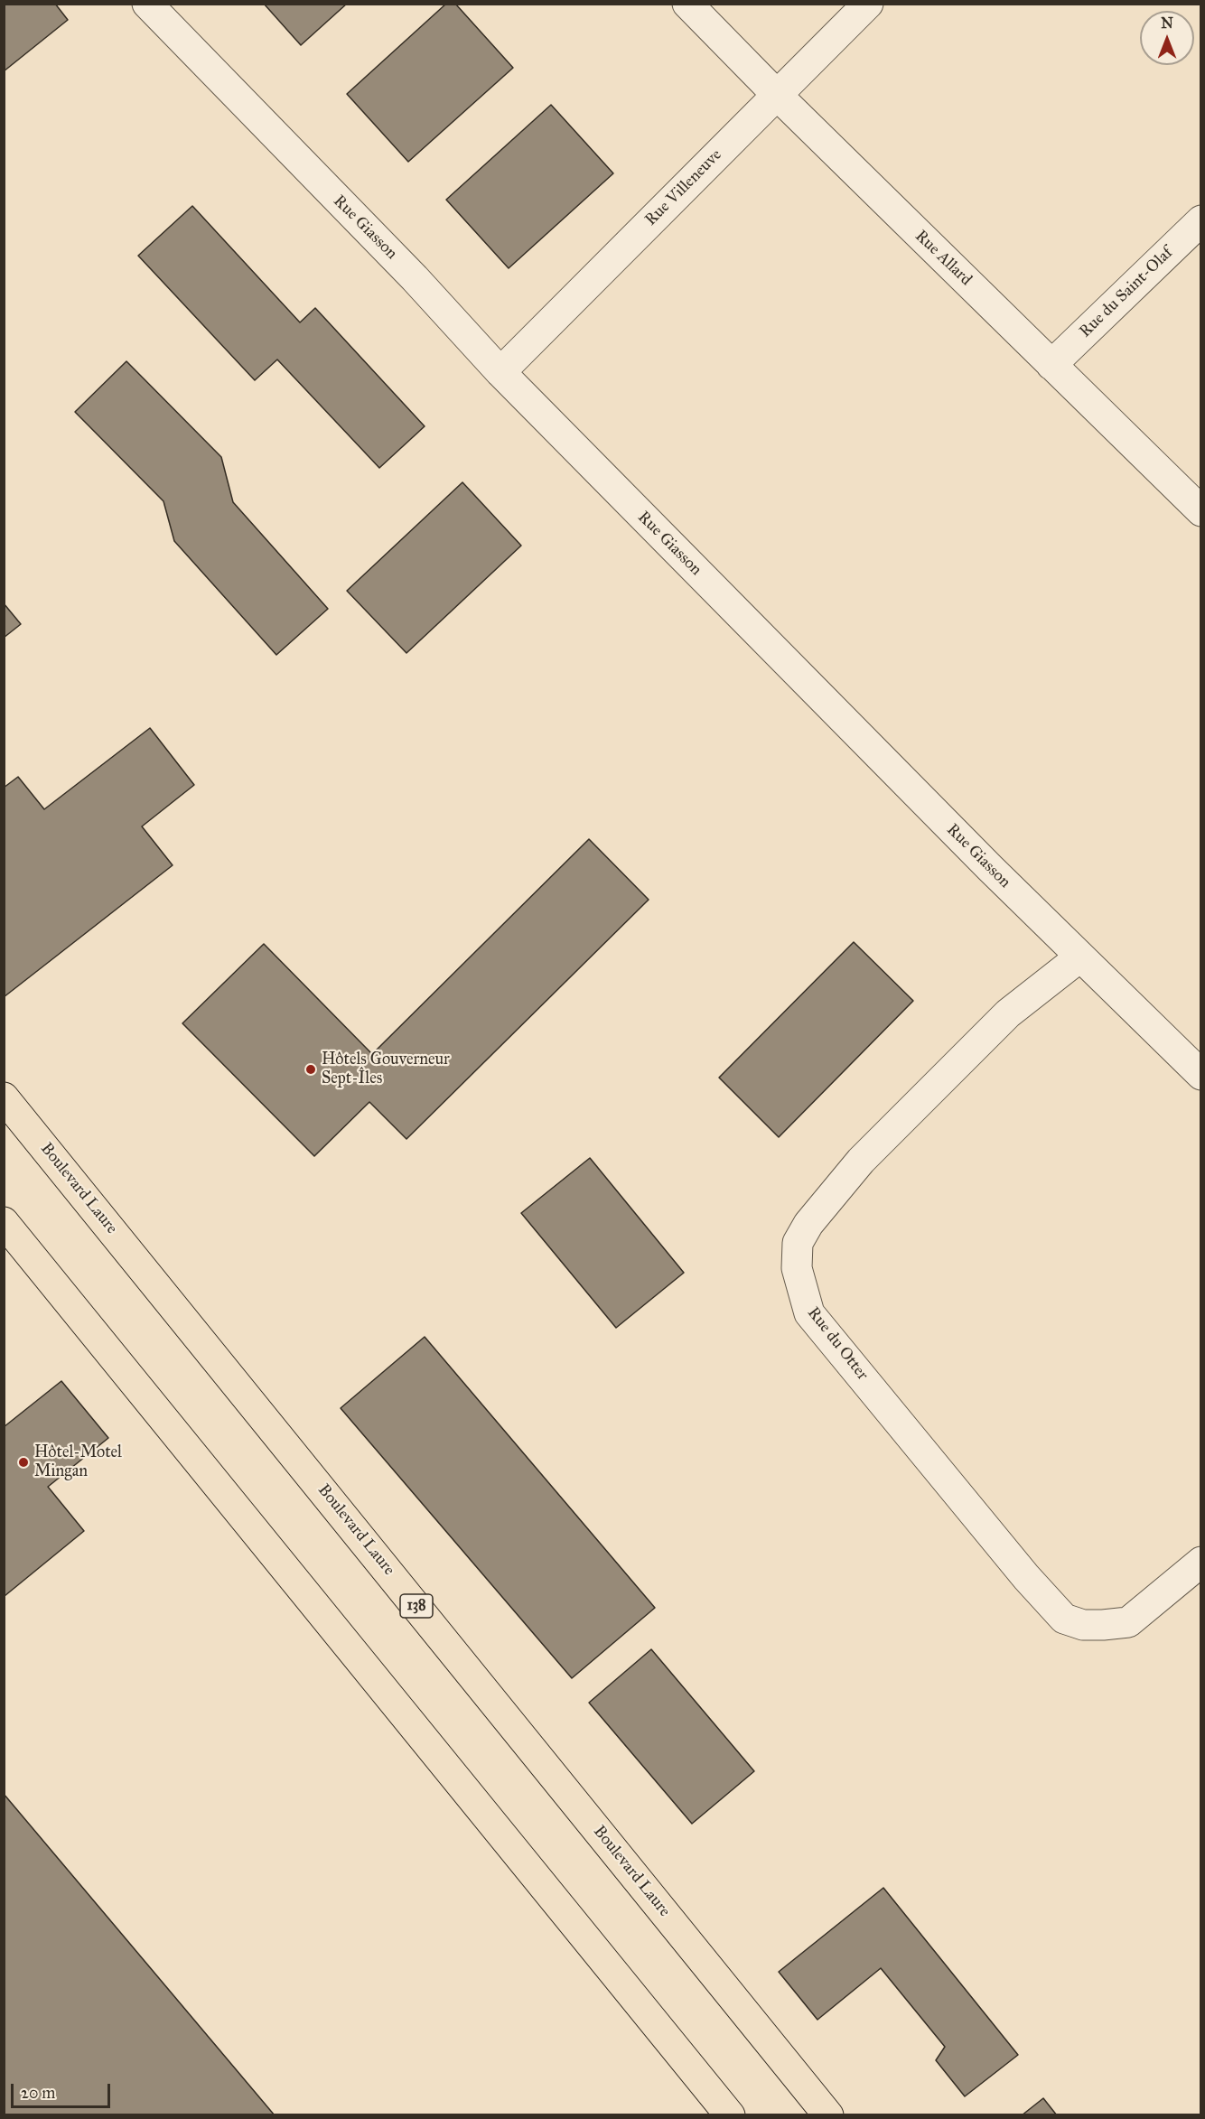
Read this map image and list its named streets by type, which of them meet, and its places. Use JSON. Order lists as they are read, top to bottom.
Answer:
{
  "streets": {
    "highway": ["Boulevard Laure", "138"],
    "street": [
      "Rue Villeneuve",
      "Rue Giasson",
      "Rue Allard",
      "Rue du Saint-Olaf",
      "Rue du Otter"
    ]
  },
  "crossings": [
    ["Rue Villeneuve", "Rue Giasson"],
    ["Rue Villeneuve", "Rue Allard"],
    ["Rue Giasson", "Rue du Otter"],
    ["Rue Allard", "Rue du Saint-Olaf"]
  ],
  "places": ["Hôtels Gouverneur Sept-Îles", "Hôtel-Motel Mingan"],
  "scale_bar": "20 m",
  "north": "top"
}
